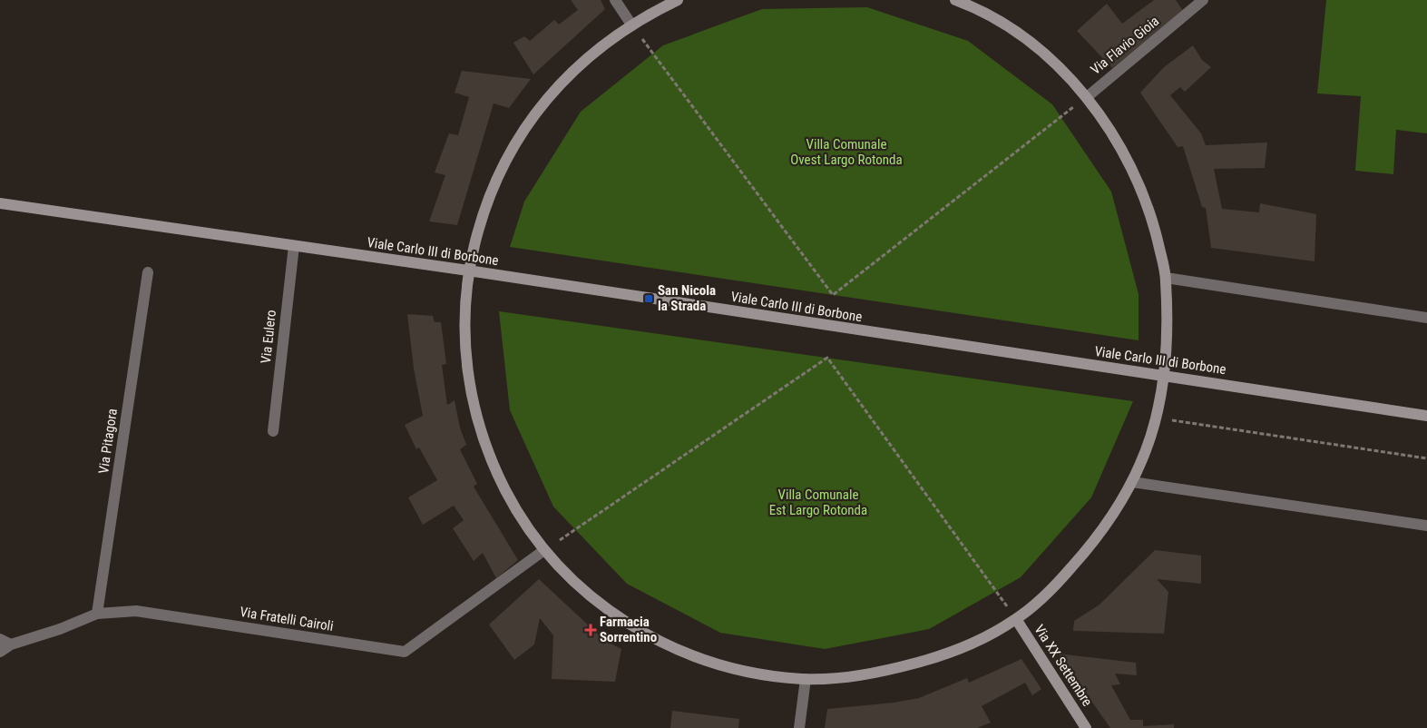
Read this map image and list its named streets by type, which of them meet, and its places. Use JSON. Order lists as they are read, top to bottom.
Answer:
{
  "streets": {
    "street": [
      "Via Flavio Gioia",
      "Viale Carlo III di Borbone",
      "Via Eulero",
      "Via Pitagora",
      "Via Fratelli Cairoli",
      "Via XX Settembre"
    ]
  },
  "crossings": [
    ["Viale Carlo III di Borbone", "Via Eulero"],
    ["Via Pitagora", "Via Fratelli Cairoli"]
  ],
  "parks": ["Villa Comunale Ovest Largo Rotonda", "Villa Comunale Est Largo Rotonda"],
  "places": {
    "transit": ["San Nicola la Strada"],
    "health": ["Farmacia Sorrentino"]
  }
}
